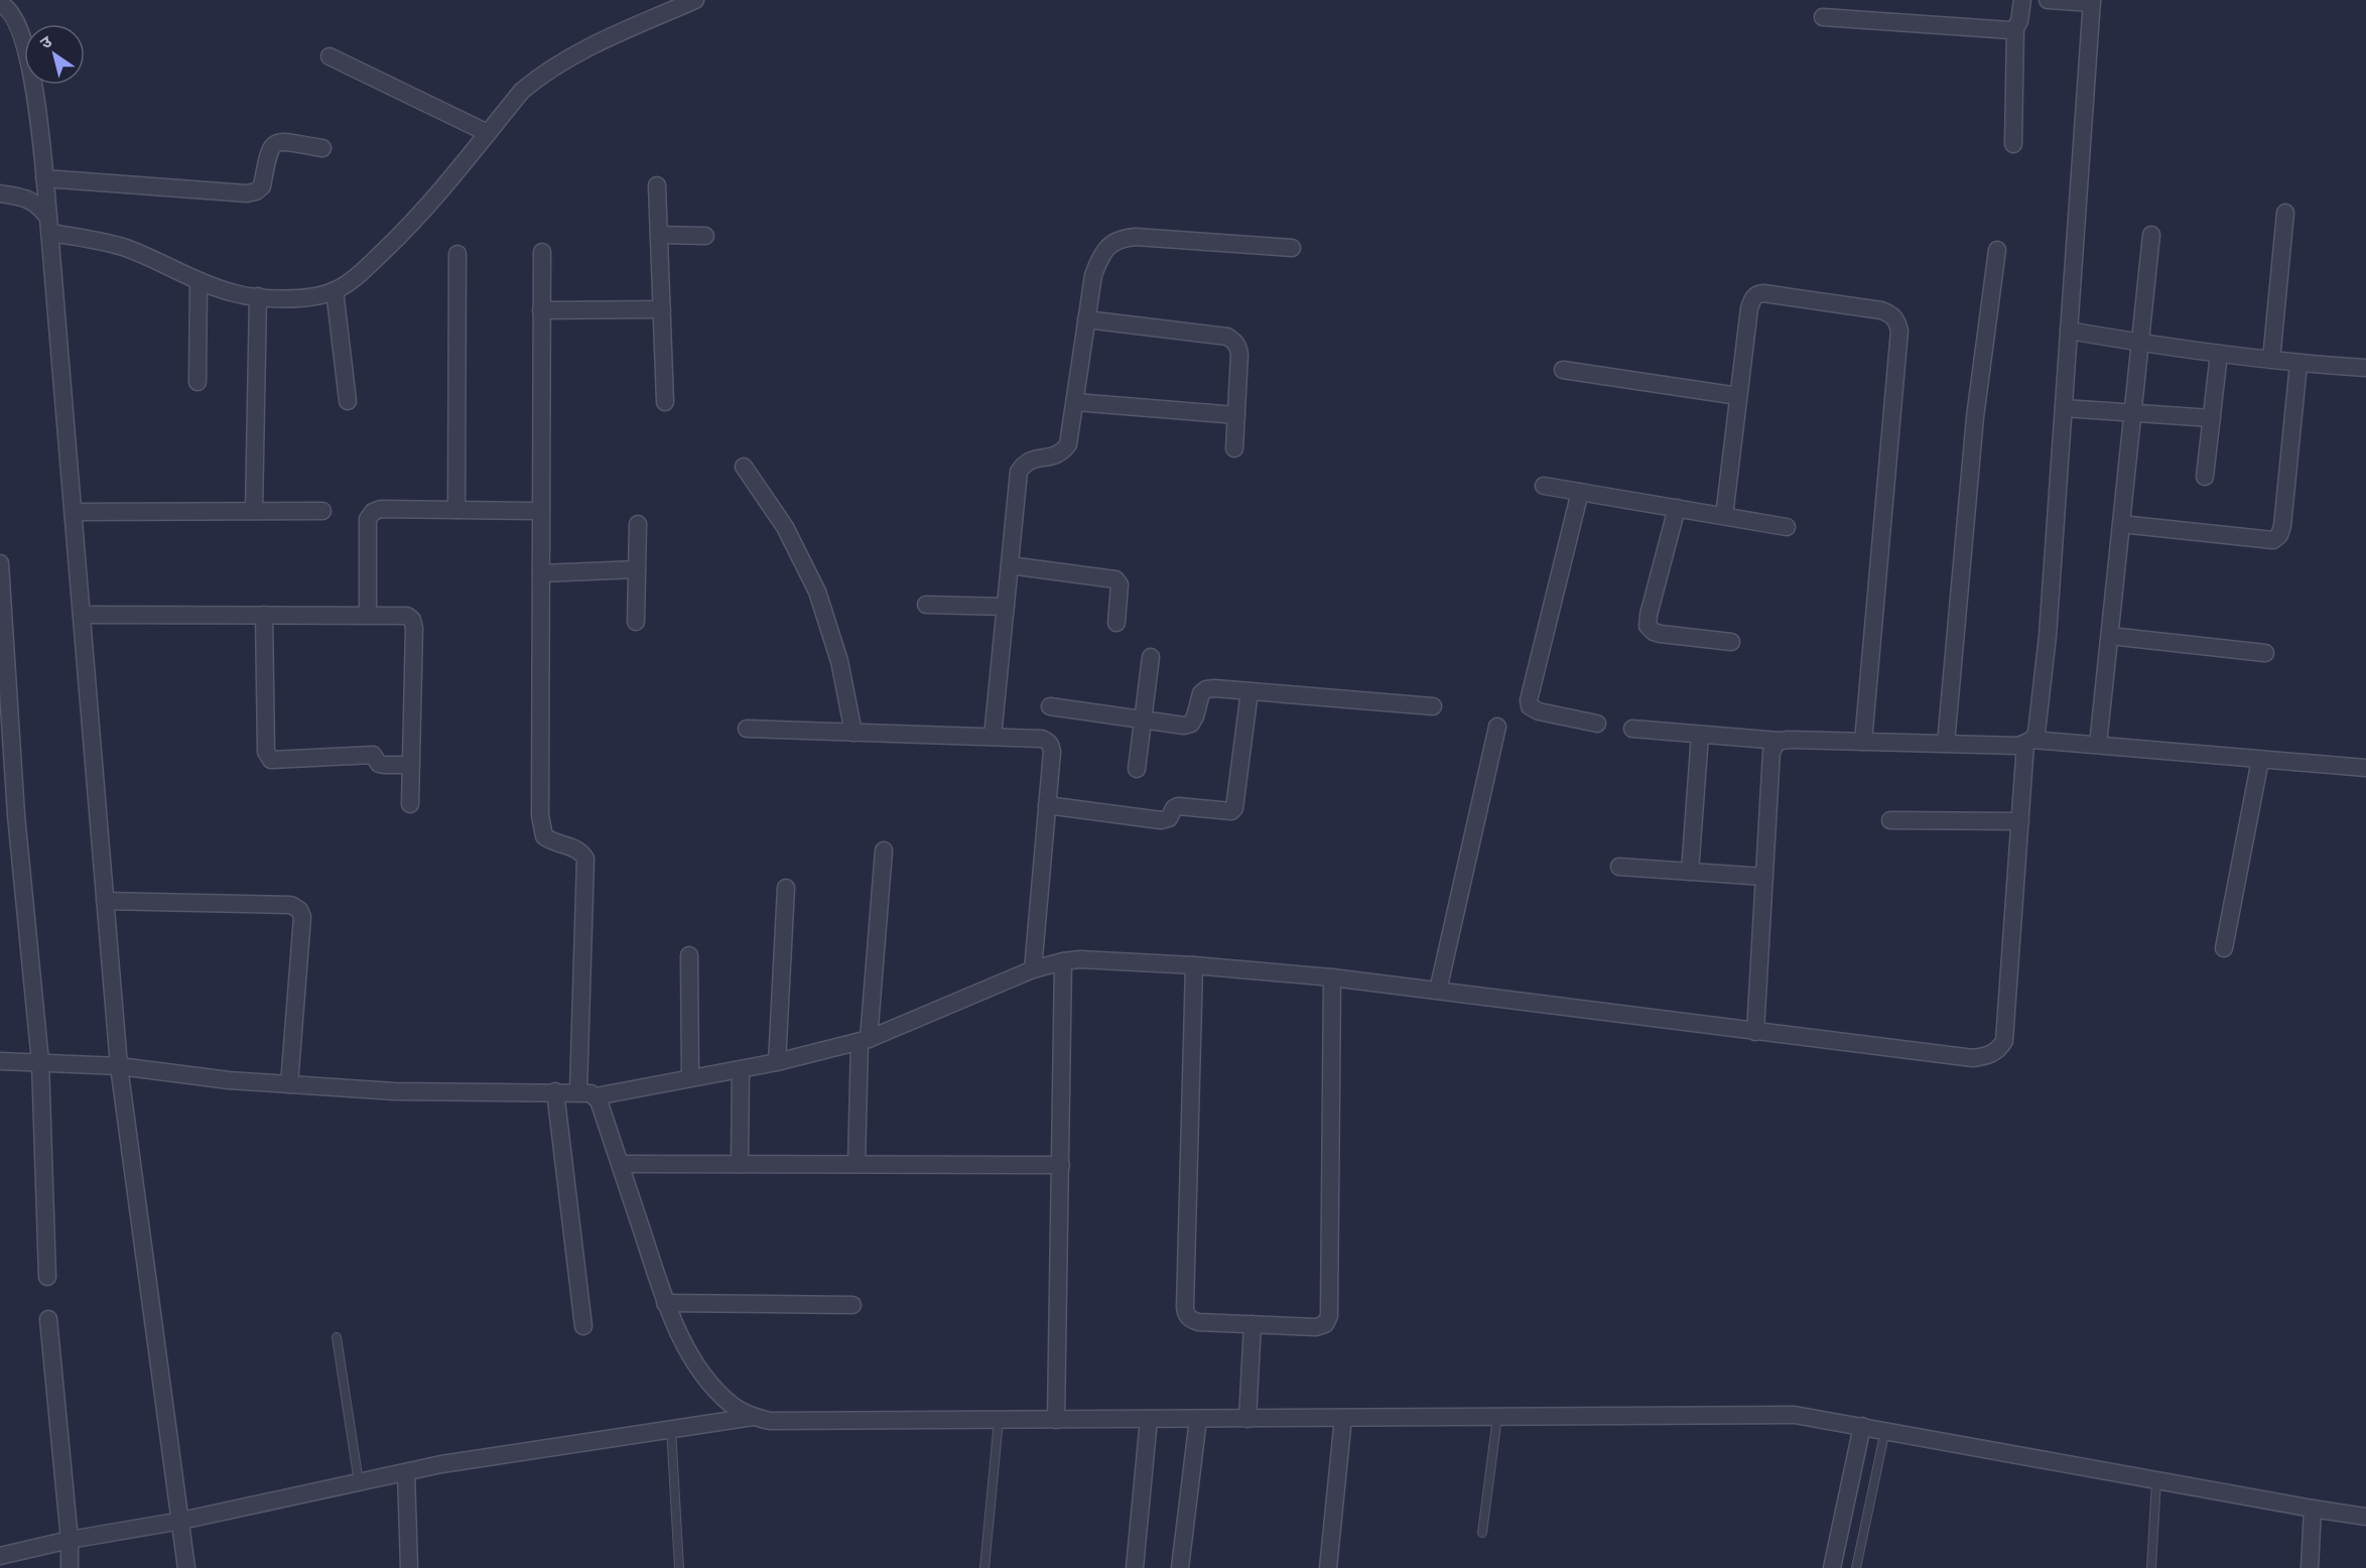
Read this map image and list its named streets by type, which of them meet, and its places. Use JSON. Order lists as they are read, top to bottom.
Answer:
{
  "north": "top left"
}
